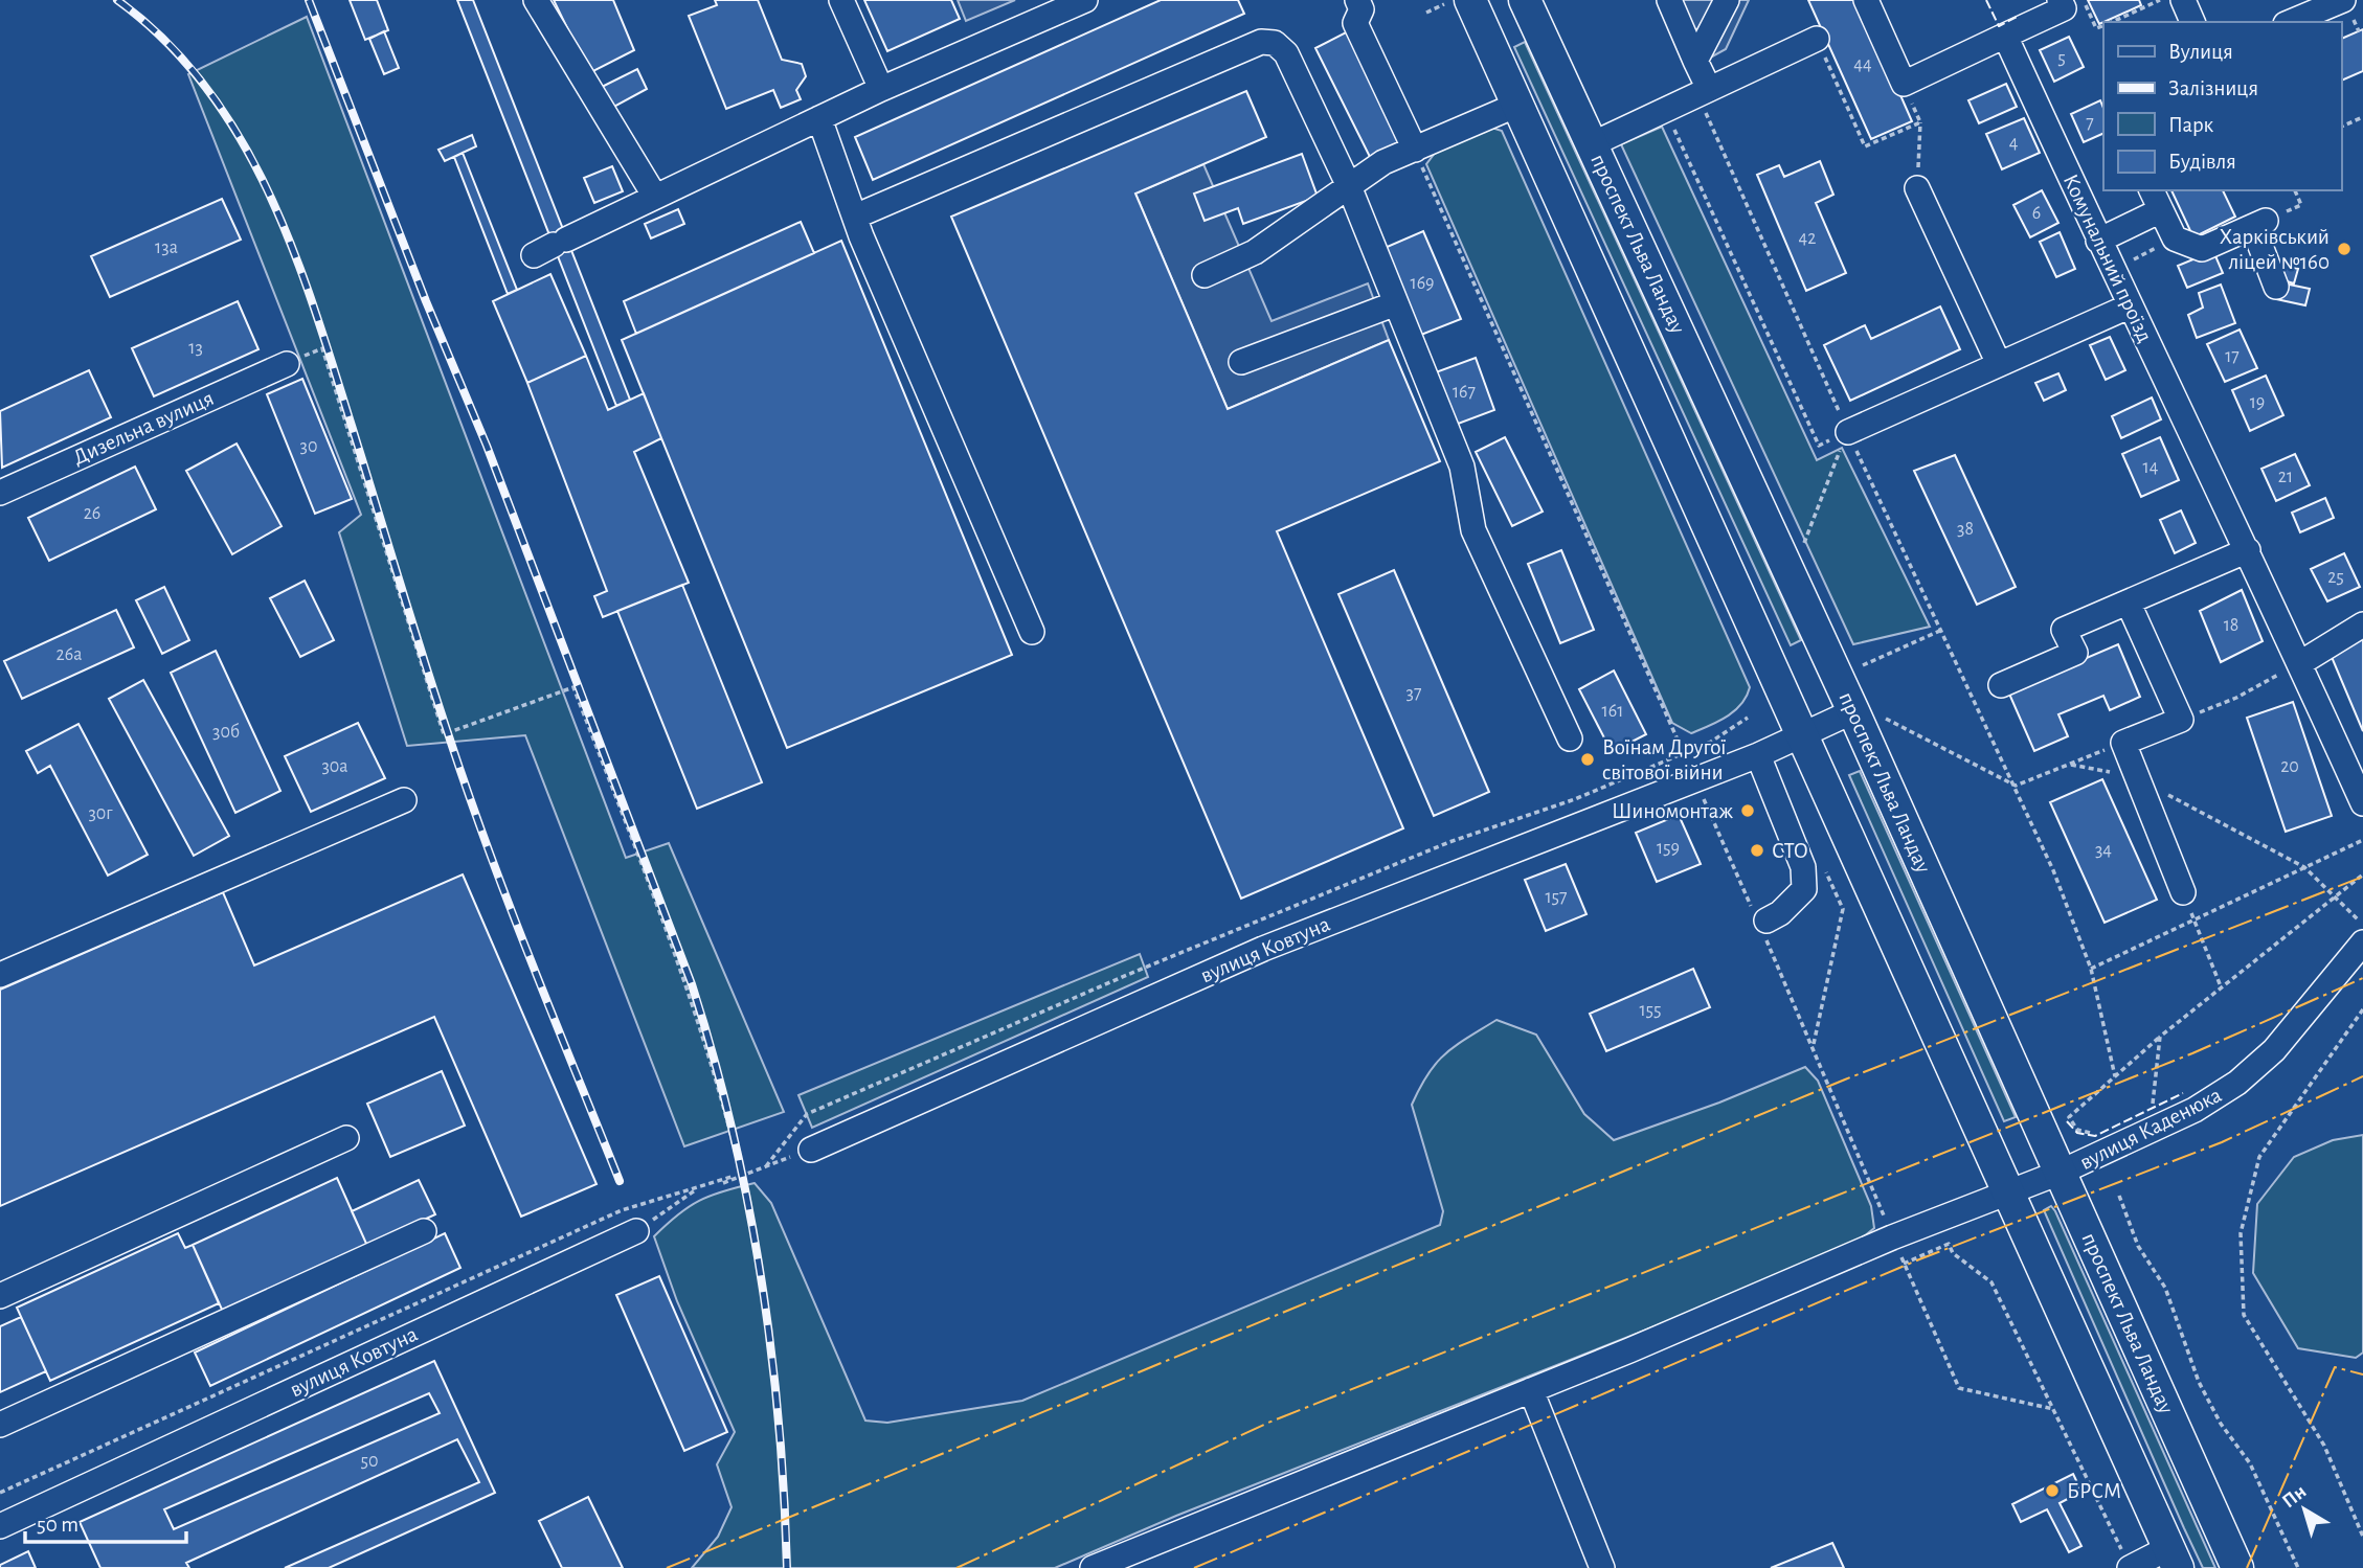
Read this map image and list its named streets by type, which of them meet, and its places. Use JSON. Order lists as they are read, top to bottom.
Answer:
{
  "streets": {
    "main road": ["проспект Льва Ландау"],
    "street": [
      "Комунальний проїзд",
      "Дизельна вулиця",
      "вулиця Ковтуна",
      "вулиця Каденюка"
    ]
  },
  "crossings": [
    ["проспект Льва Ландау", "вулиця Ковтуна"],
    ["проспект Льва Ландау", "вулиця Каденюка"]
  ],
  "places": [
    "Харківський ліцей №160",
    "Воїнам Другої світової війни",
    "Шиномонтаж",
    "СТО",
    "БРСМ"
  ],
  "house_numbers": [
    "5",
    "44",
    "7",
    "4",
    "6",
    "42",
    "13а",
    "169",
    "13",
    "17",
    "167",
    "19",
    "30",
    "14",
    "21",
    "26",
    "38",
    "25",
    "18",
    "26а",
    "37",
    "161",
    "30б",
    "30а",
    "20",
    "30г",
    "159",
    "34",
    "157",
    "155",
    "50"
  ],
  "legend": [
    "Вулиця",
    "Залізниця",
    "Парк",
    "Будівля"
  ],
  "scale_bar": "50 m",
  "north": "top left"
}
